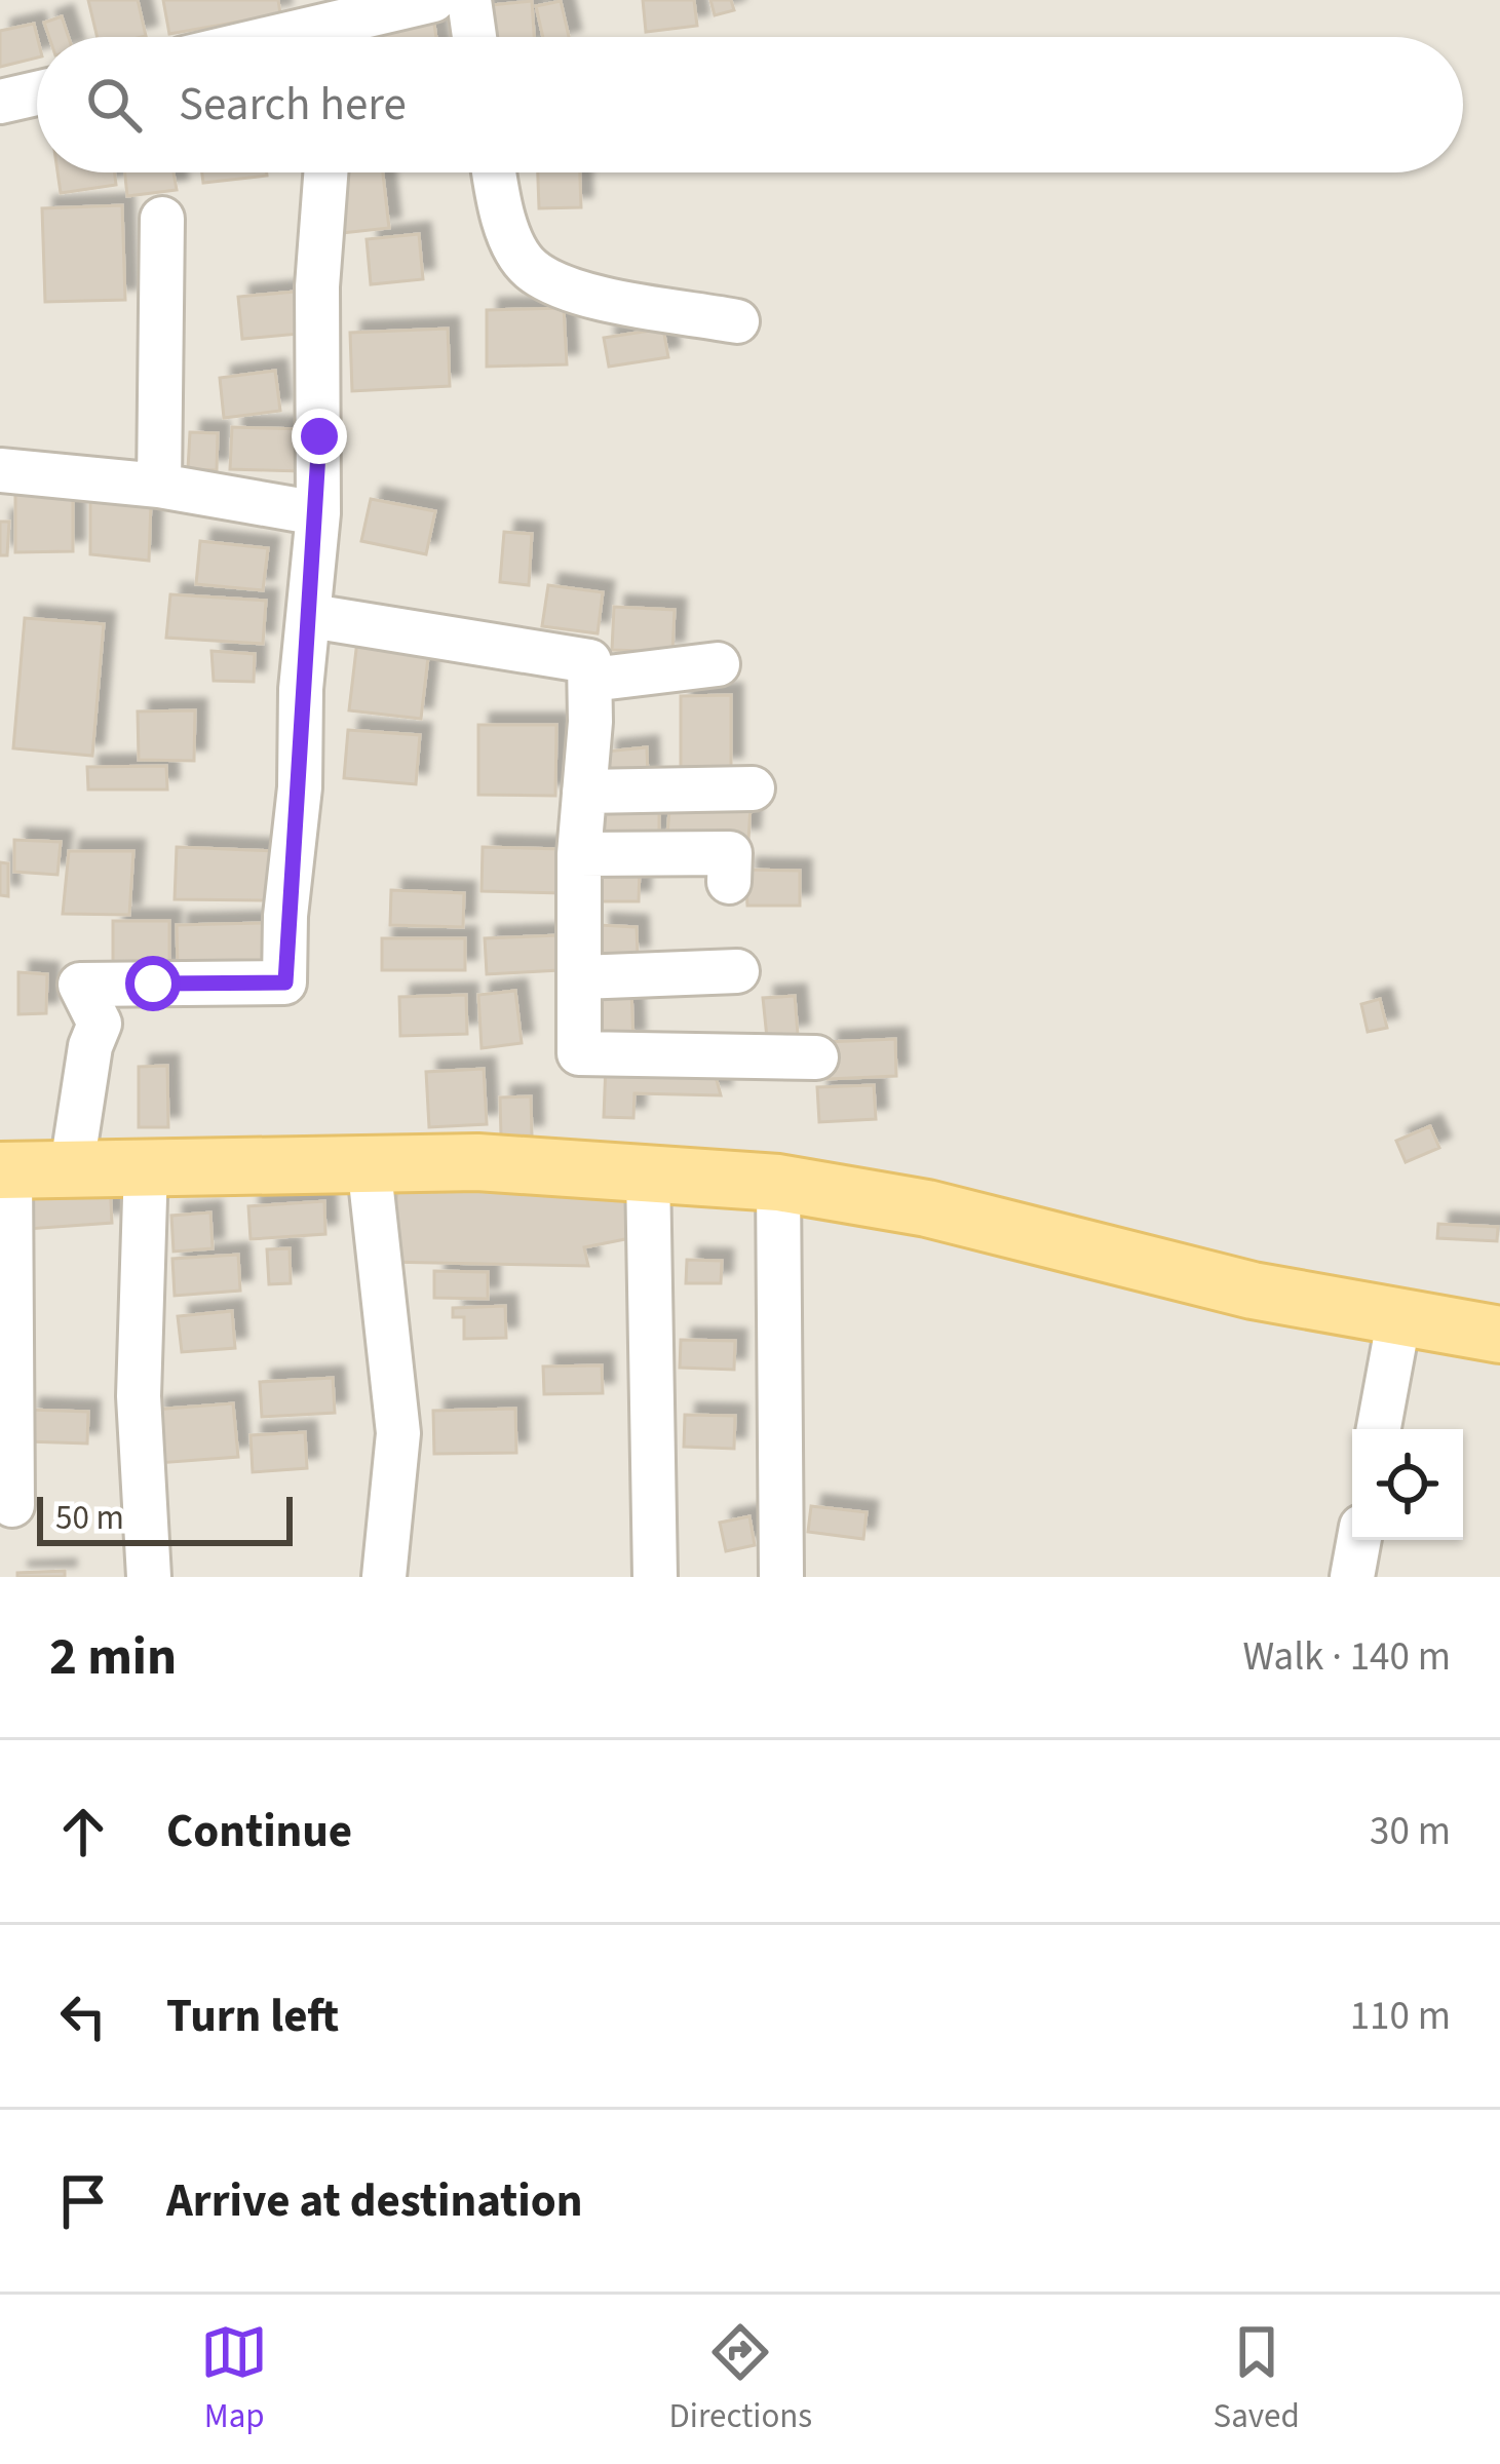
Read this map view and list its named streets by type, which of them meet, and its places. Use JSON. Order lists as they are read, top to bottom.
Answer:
{
  "scale_bar": "50 m",
  "page": {
    "search": "Search here",
    "scale": "50 m",
    "heading": ["2 min", "Walk · 140 m"],
    "list": [
      ["Continue", "30 m"],
      ["Turn left", "110 m"],
      "Arrive at destination"
    ],
    "nav": ["Map", "Directions", "Saved"]
  }
}
